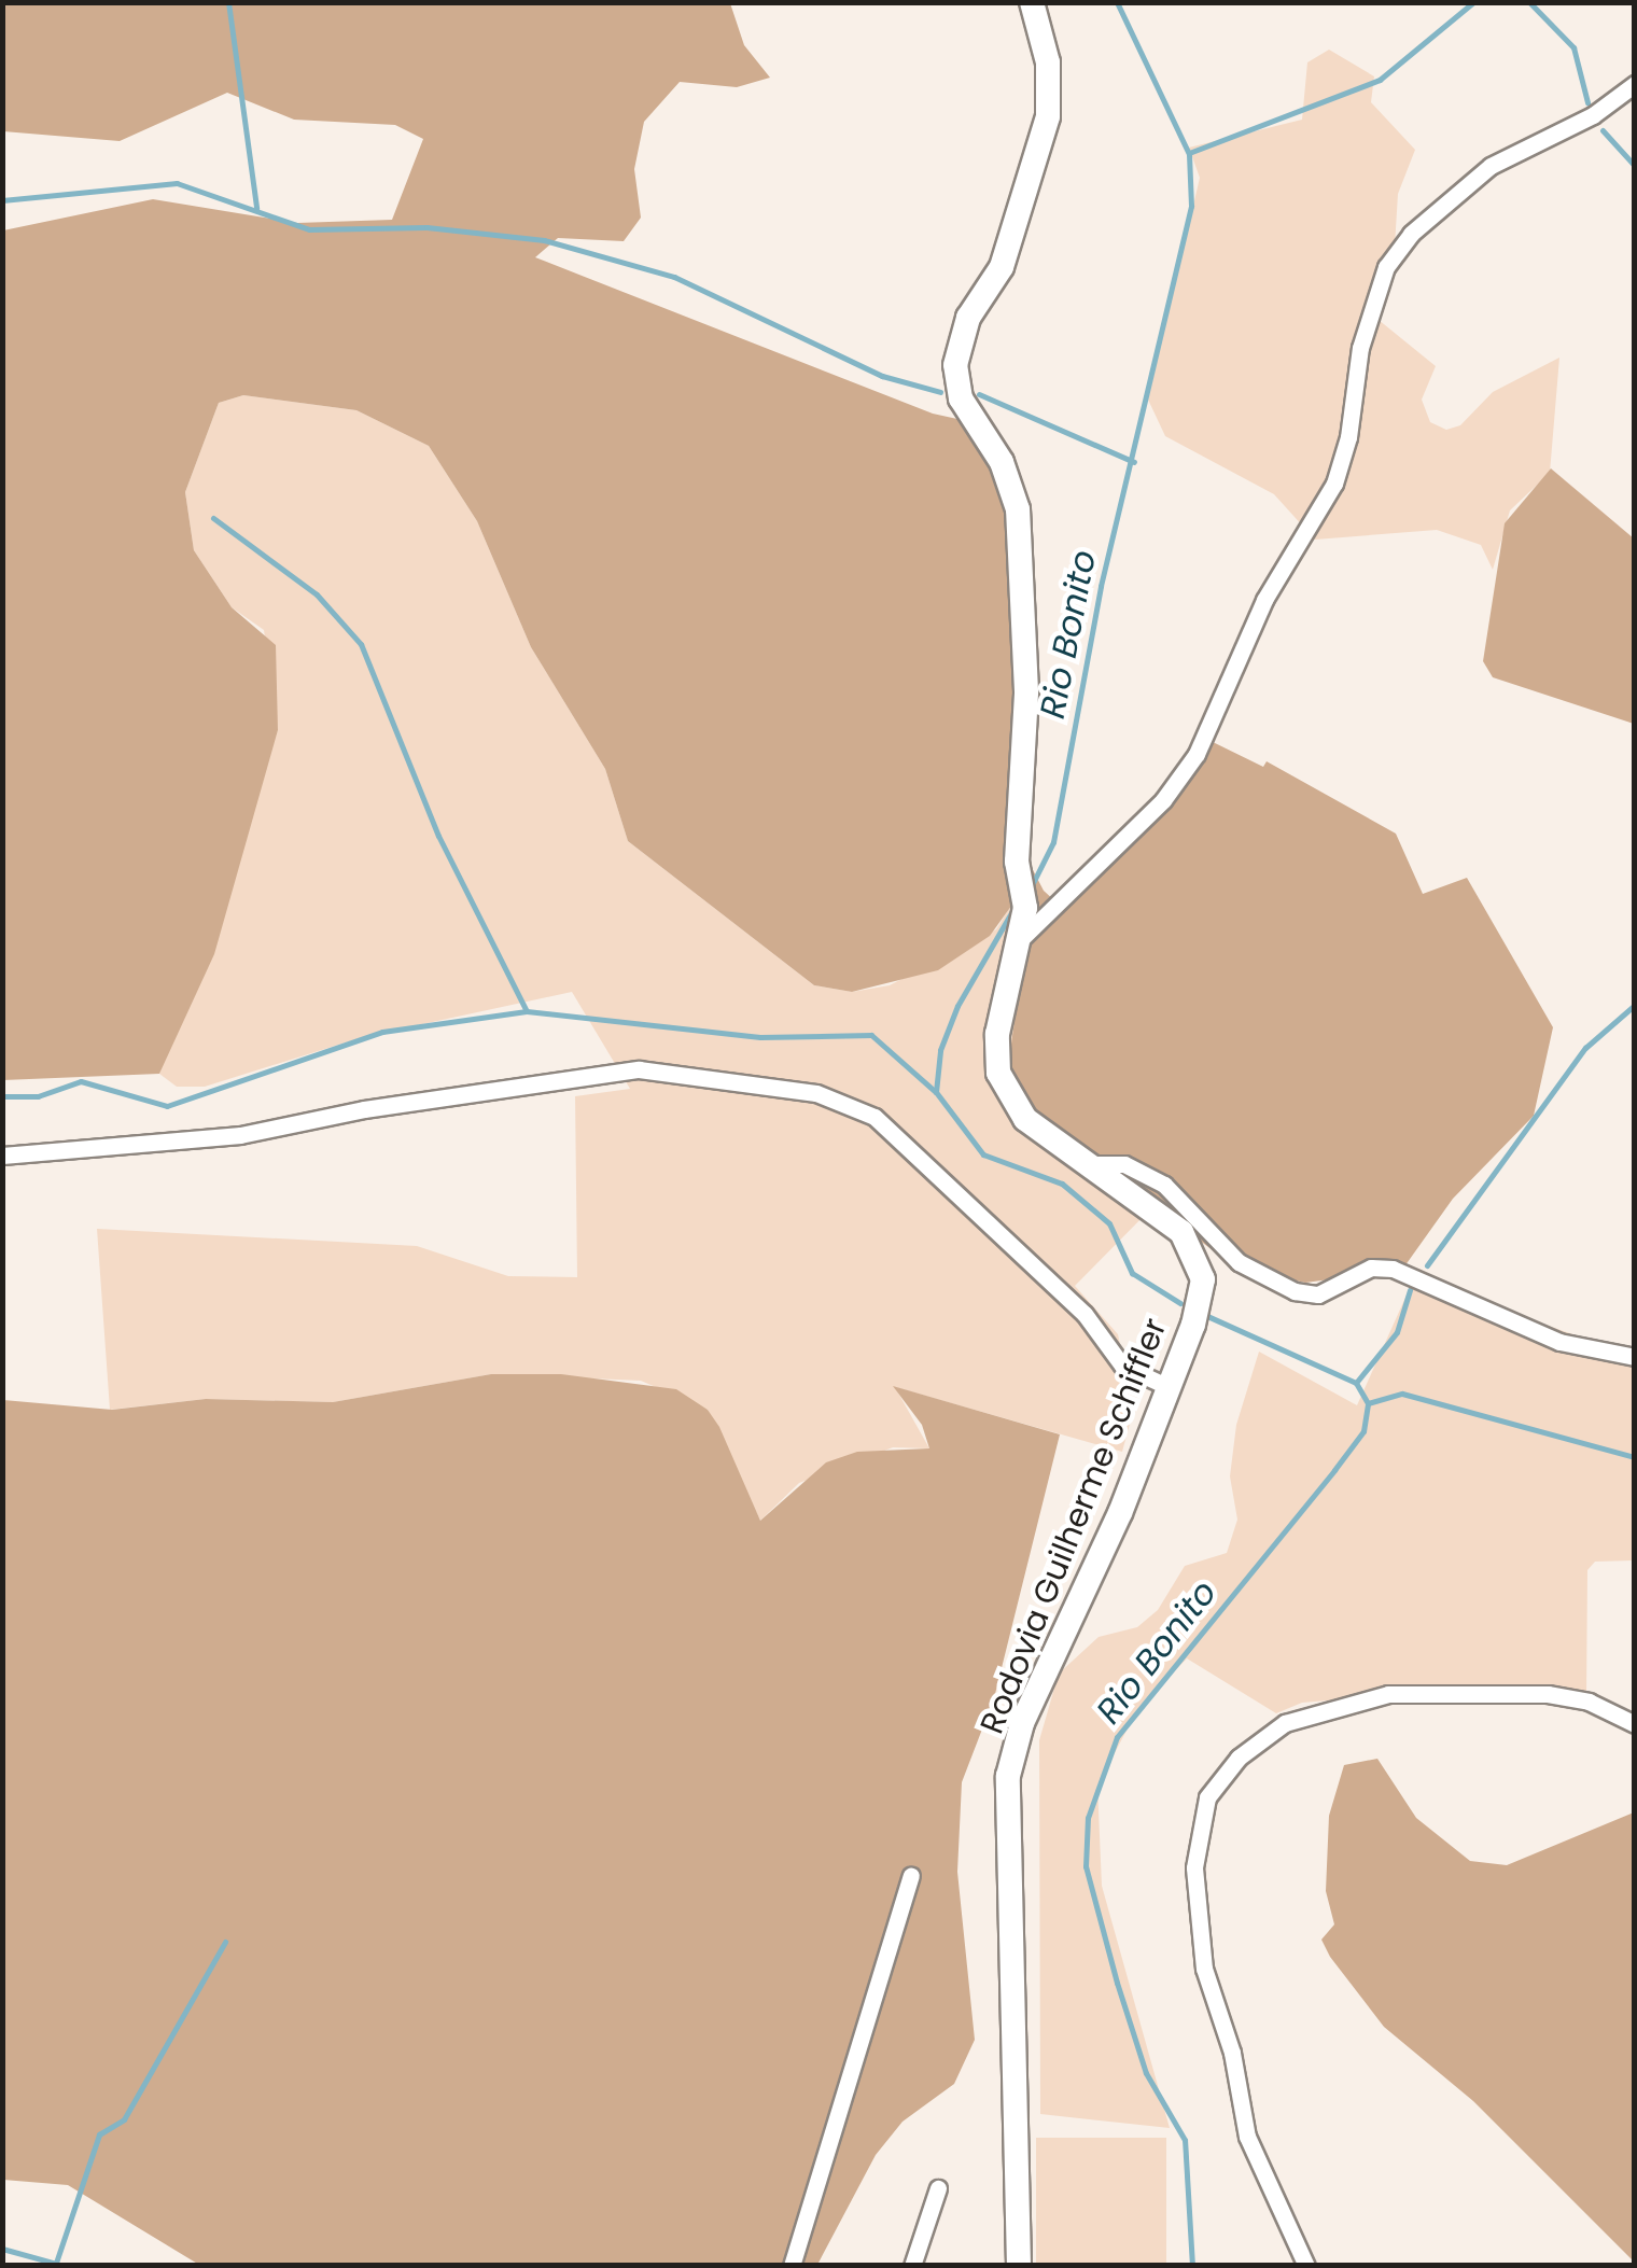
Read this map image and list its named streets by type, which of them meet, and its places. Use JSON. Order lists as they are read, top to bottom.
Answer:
{
  "streets": {
    "street": ["Rodovia Guilherme Schiffler"]
  },
  "water": ["Rio Bonito"]
}
